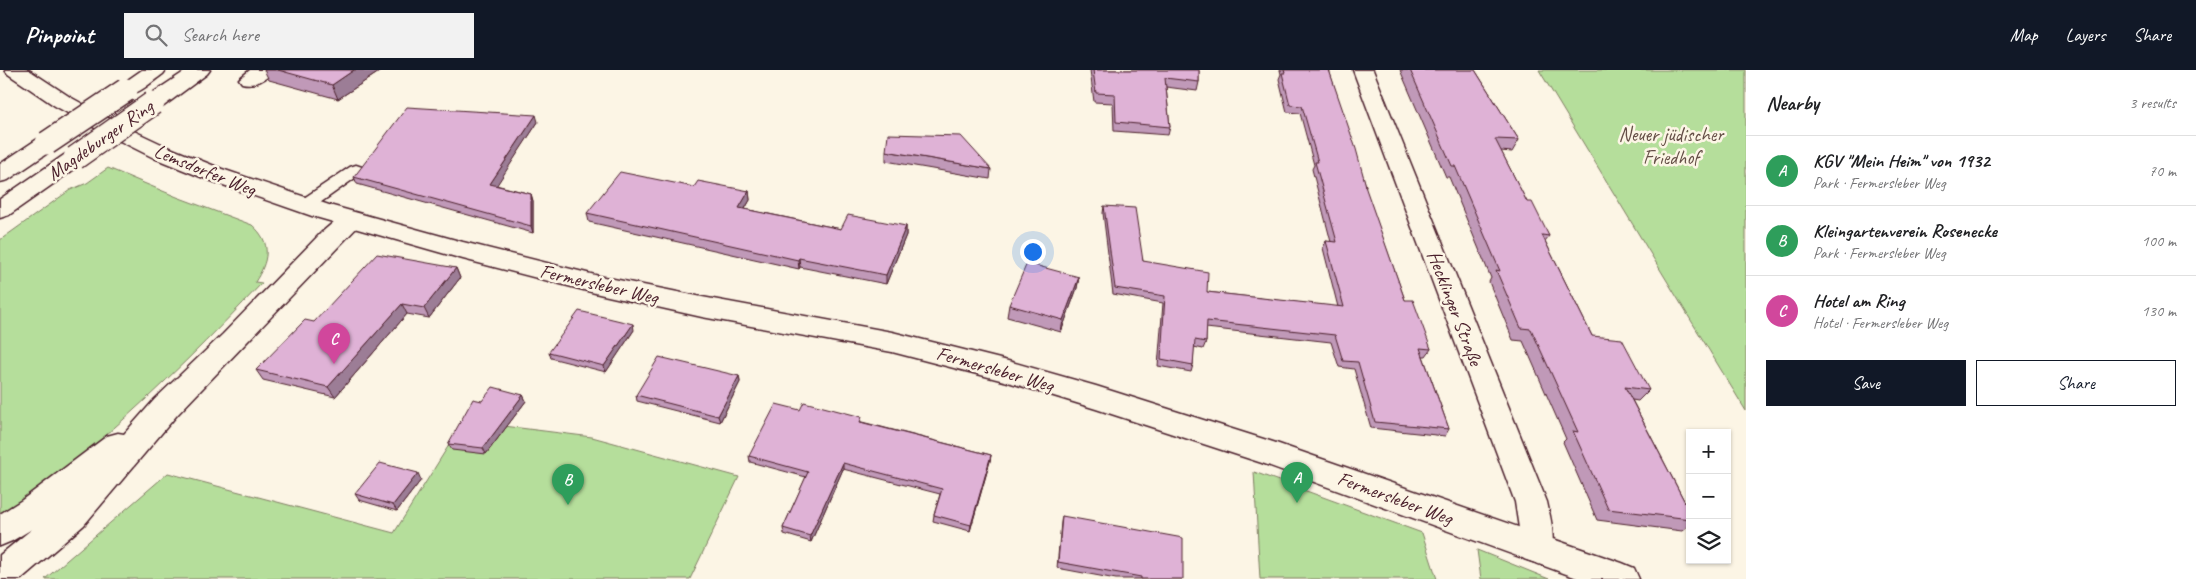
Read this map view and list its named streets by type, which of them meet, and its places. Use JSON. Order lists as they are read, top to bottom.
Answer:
{
  "streets": {
    "main road": [
      "Magdeburger Ring",
      "Lemsdorfer Weg",
      "Fermersleber Weg",
      "Hecklinger Straße"
    ]
  },
  "crossings": [
    ["Lemsdorfer Weg", "Fermersleber Weg"],
    ["Fermersleber Weg", "Hecklinger Straße"]
  ],
  "parks": ["Neuer jüdischer Friedhof"],
  "page": {
    "header": "Pinpoint",
    "search": "Search here",
    "nav": ["Map", "Layers", "Share"],
    "heading": ["Nearby", "3 results"],
    "list": [
      {
        "mark": "A",
        "name": "KGV \"Mein Heim\" von 1932",
        "note": "Park · Fermersleber Weg",
        "value": "70 m"
      },
      {
        "mark": "B",
        "name": "Kleingartenverein Rosenecke",
        "note": "Park · Fermersleber Weg",
        "value": "100 m"
      },
      {
        "mark": "C",
        "name": "Hotel am Ring",
        "note": "Hotel · Fermersleber Weg",
        "value": "130 m"
      }
    ],
    "pins": ["C", "A", "B"],
    "buttons": ["Save", "Share"],
    "map_buttons": ["+", "−"]
  }
}
